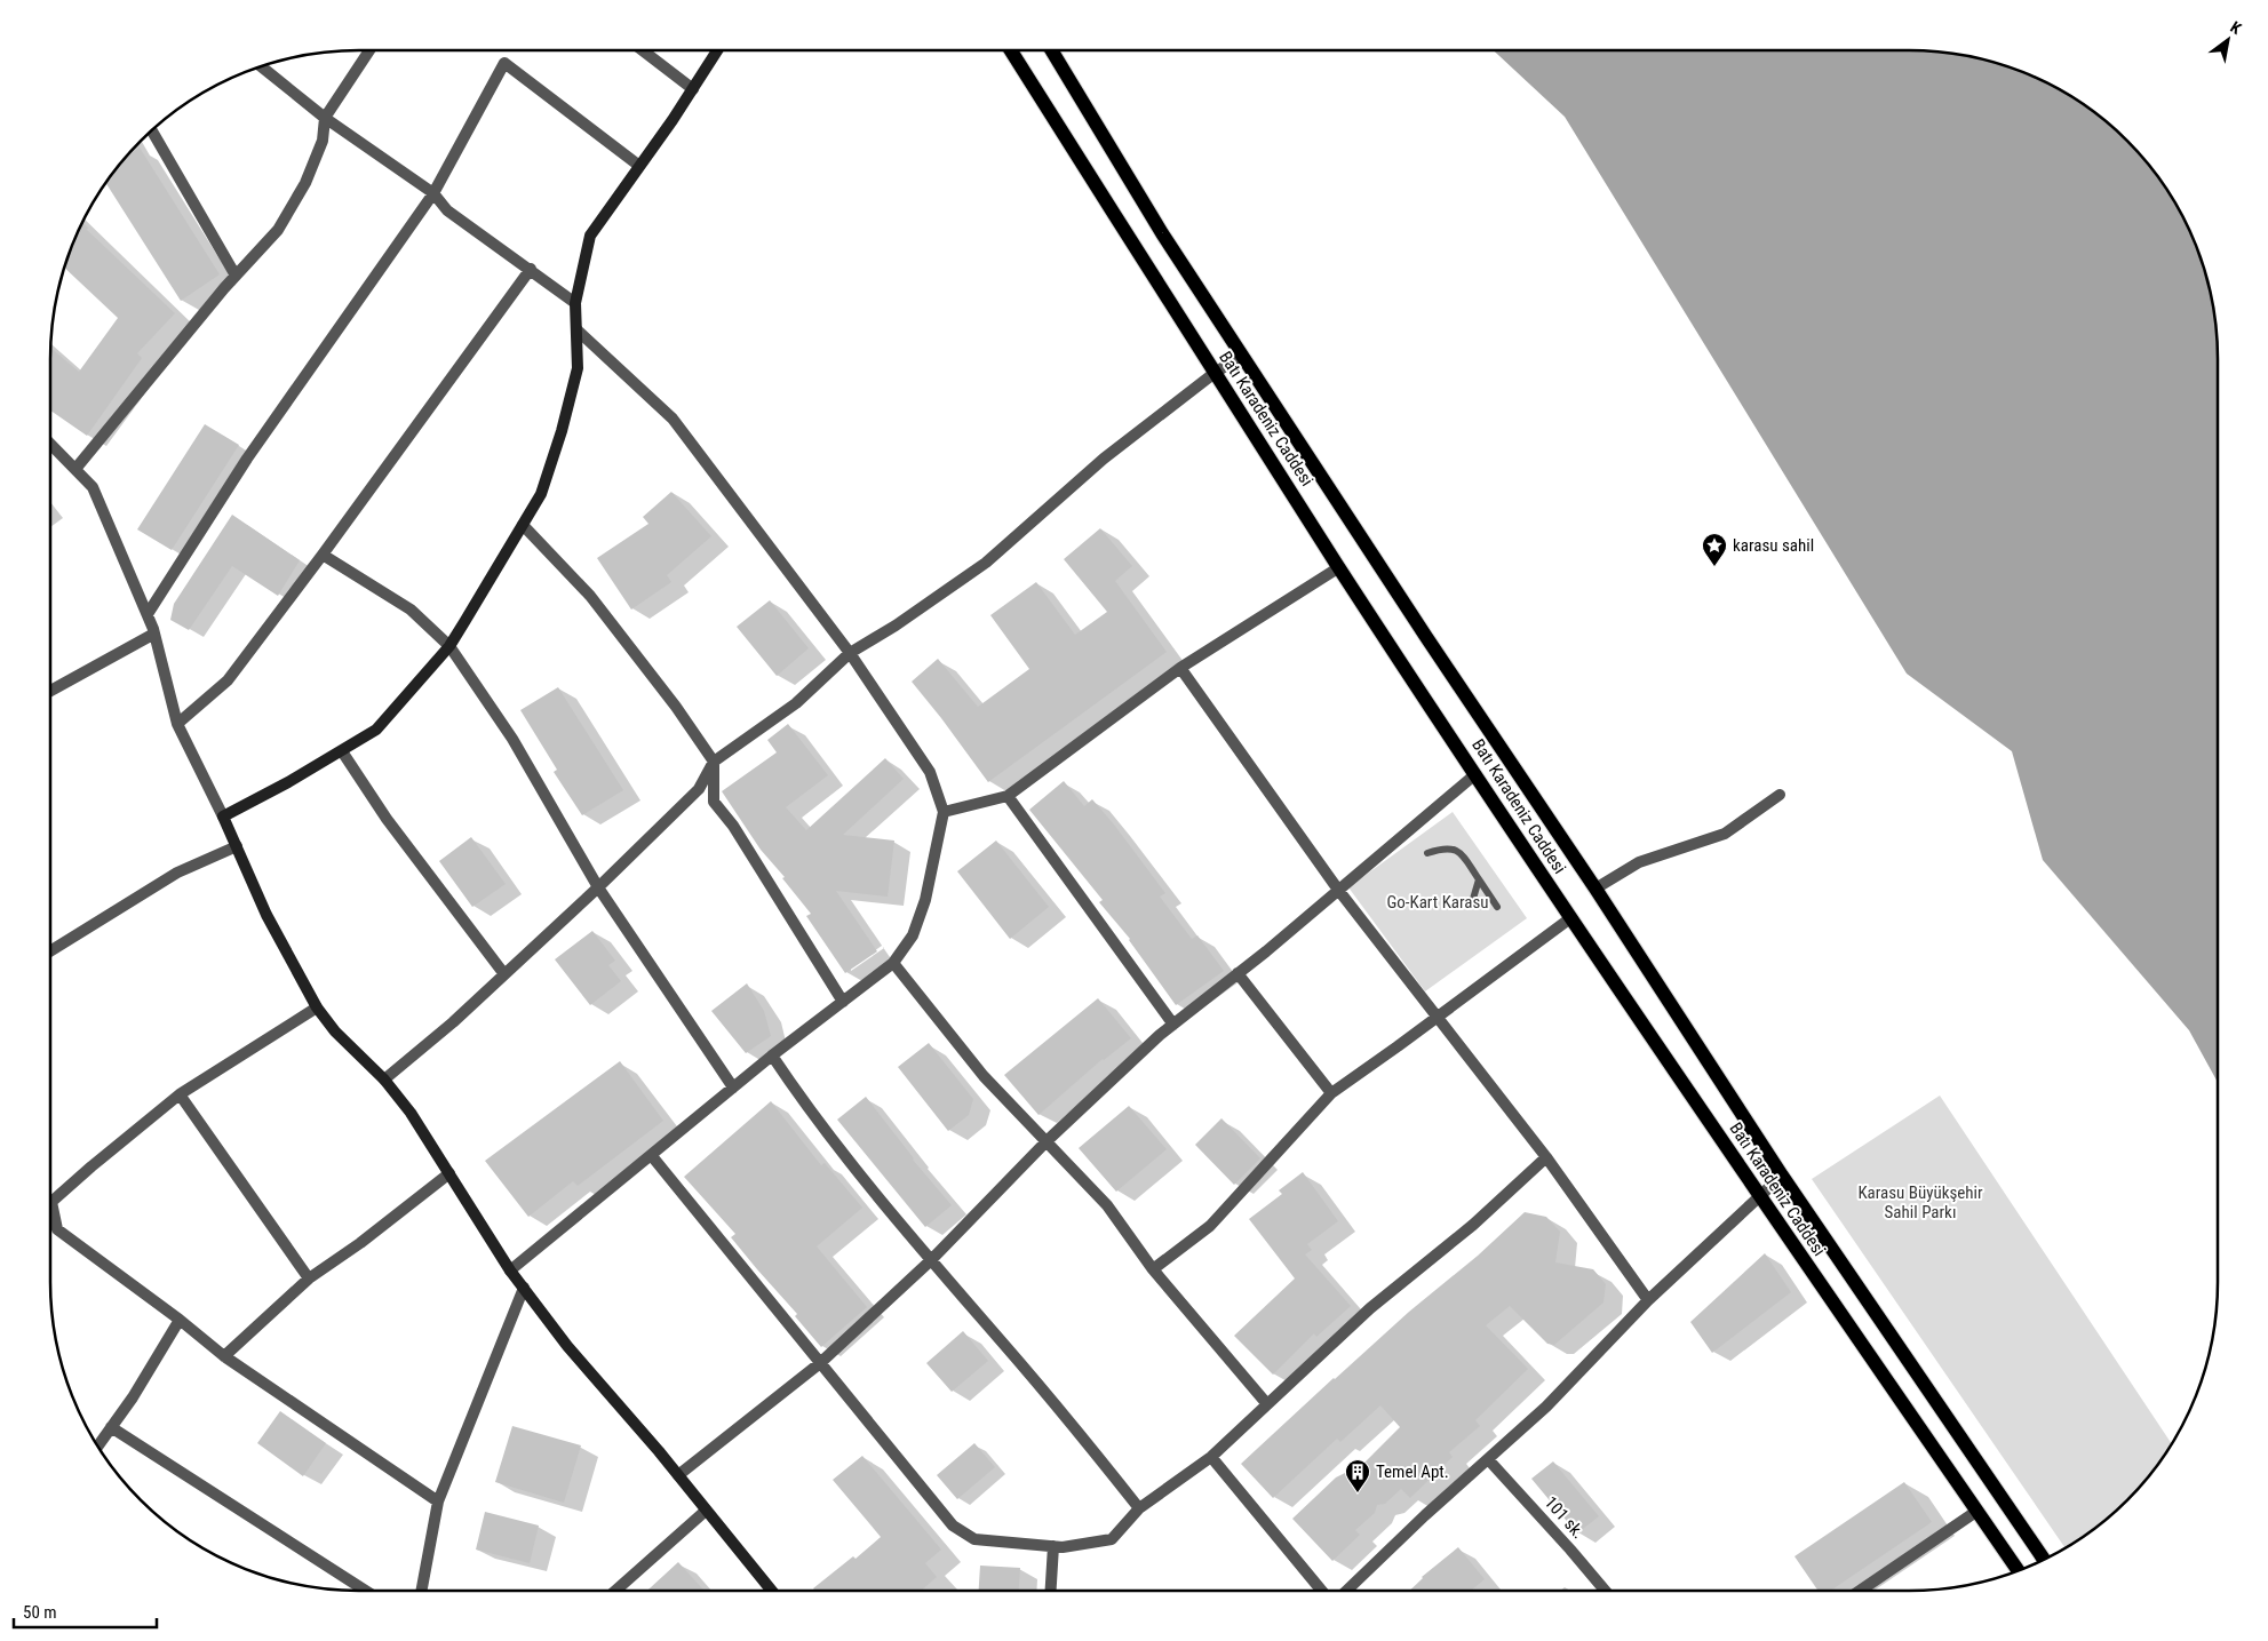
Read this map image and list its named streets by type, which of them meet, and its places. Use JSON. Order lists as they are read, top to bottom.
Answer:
{
  "streets": {
    "main road": ["Batı Karadeniz Caddesi"],
    "street": ["101 sk."]
  },
  "parks": ["Go-Kart Karasu", "Karasu Büyükşehir Sahil Parkı"],
  "places": {
    "place": ["karasu sahil"],
    "building": ["Temel Apt."]
  },
  "scale_bar": "50 m",
  "north": "top right"
}
